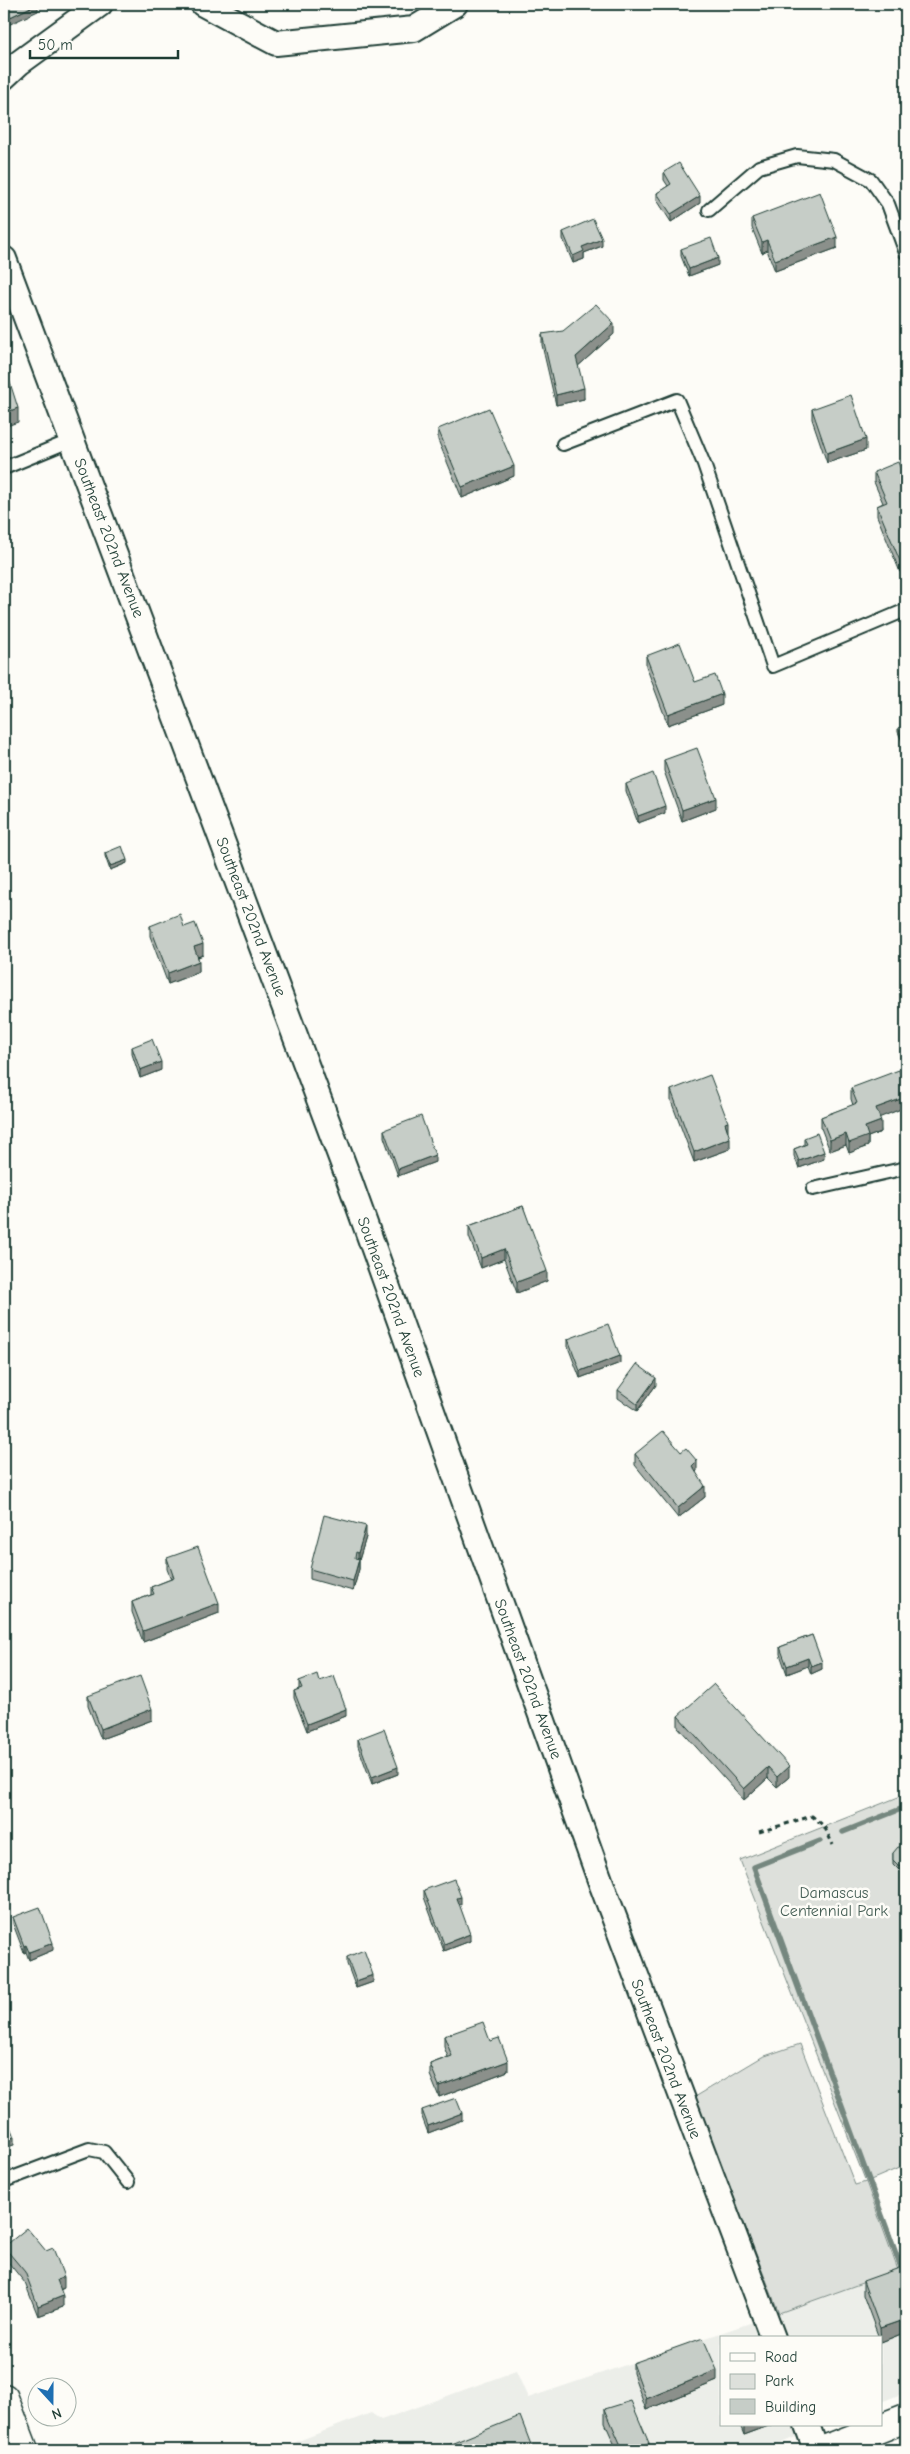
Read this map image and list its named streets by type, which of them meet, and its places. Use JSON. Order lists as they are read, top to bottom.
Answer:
{
  "streets": {
    "street": ["Southeast 202nd Avenue"]
  },
  "parks": ["Damascus Centennial Park"],
  "legend": ["Road", "Park", "Building"],
  "scale_bar": "50 m",
  "north": "bottom"
}
